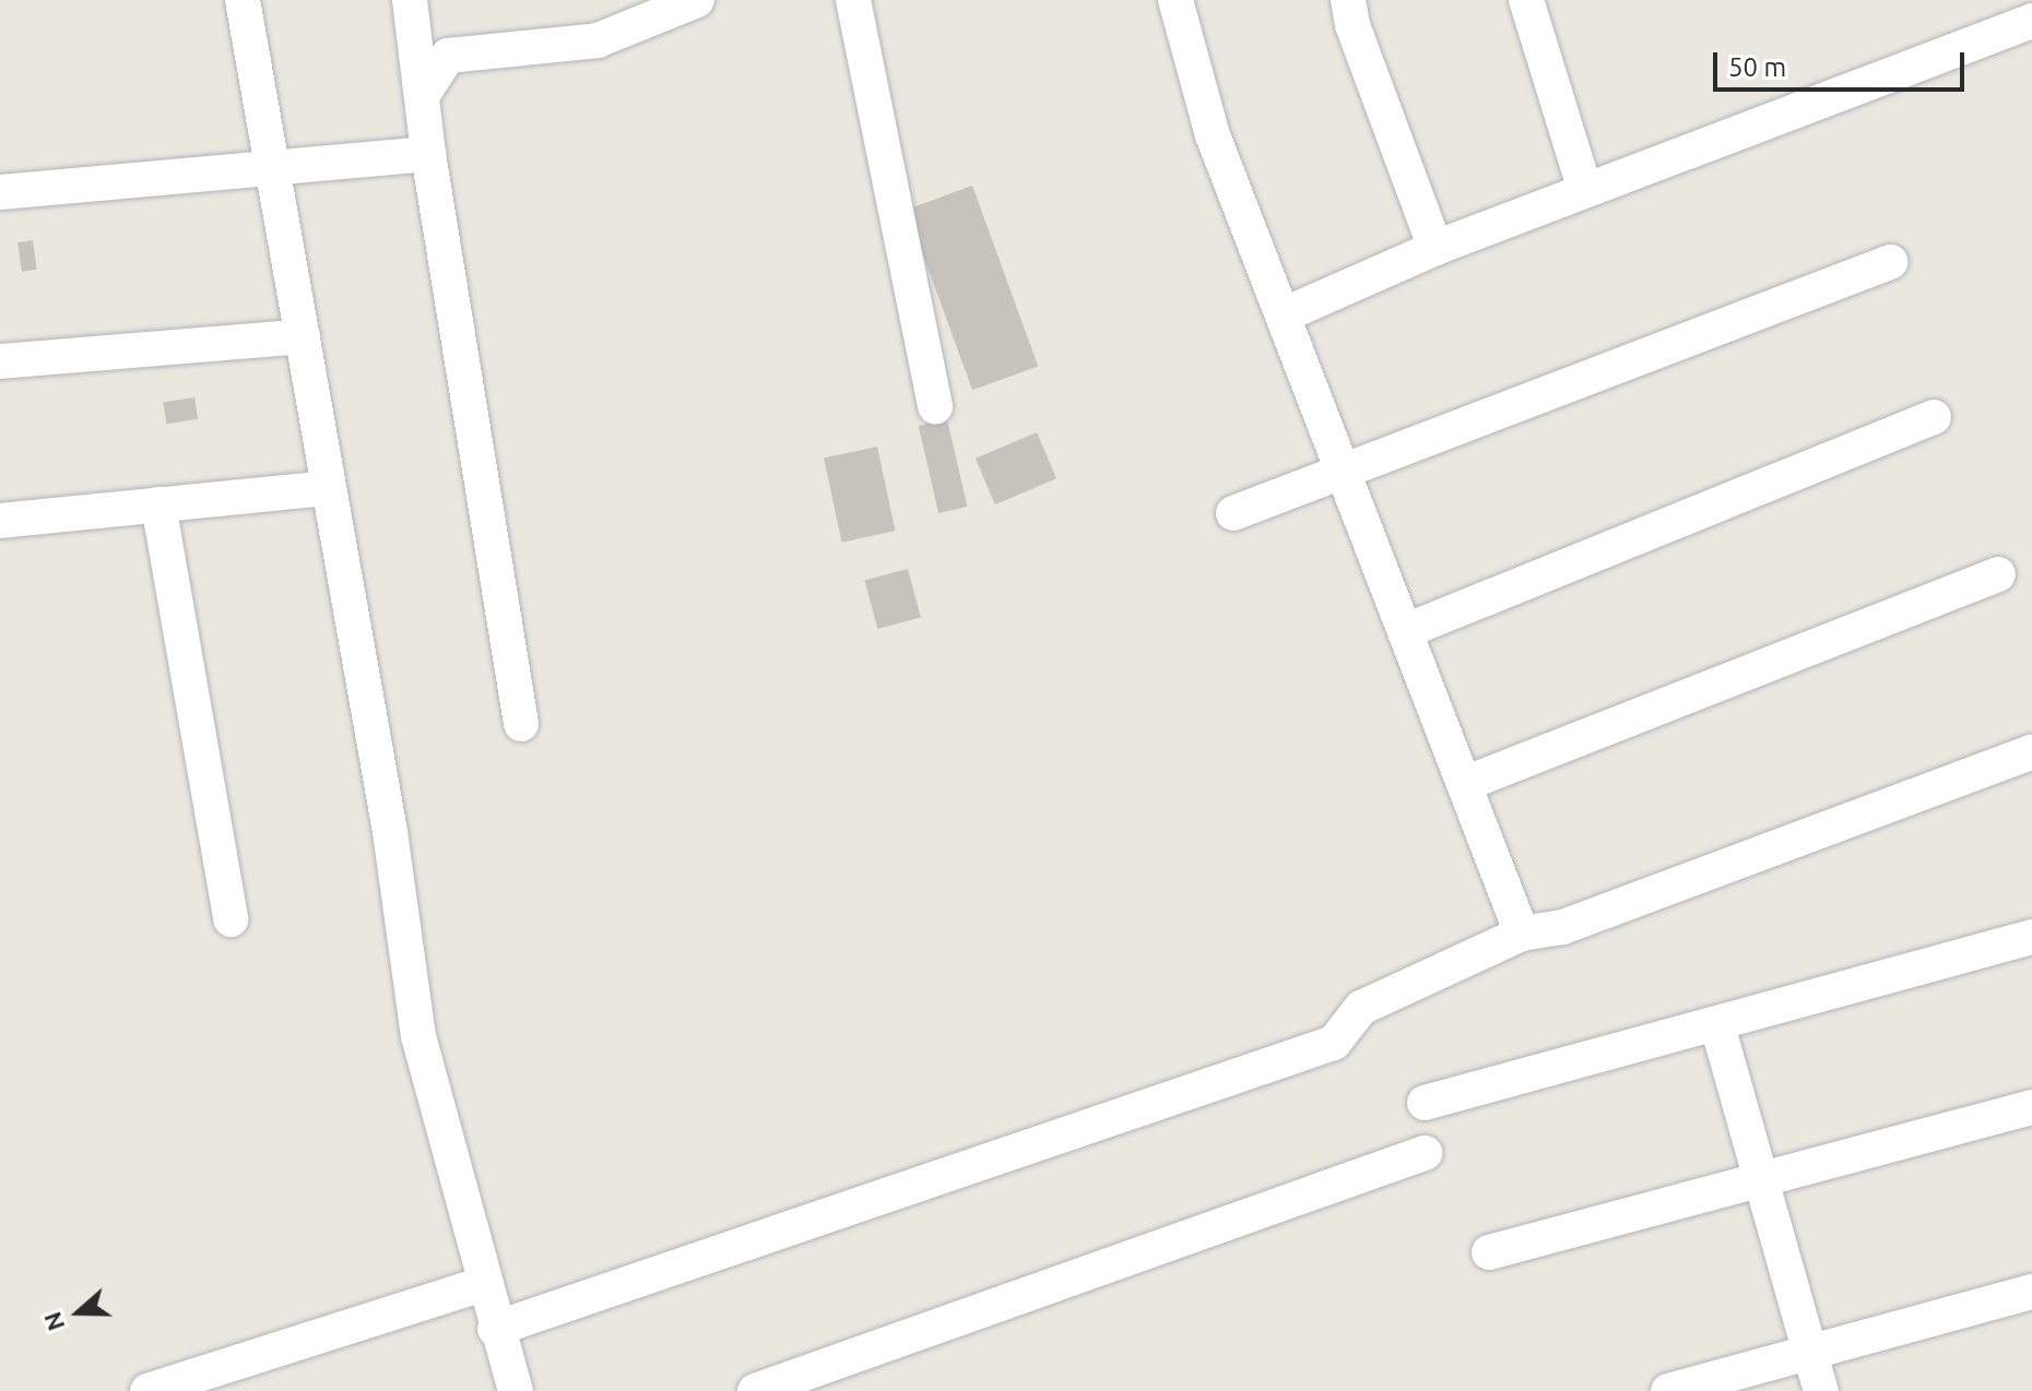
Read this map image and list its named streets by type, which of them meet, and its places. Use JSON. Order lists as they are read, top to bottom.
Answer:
{
  "scale_bar": "50 m",
  "north": "left"
}
